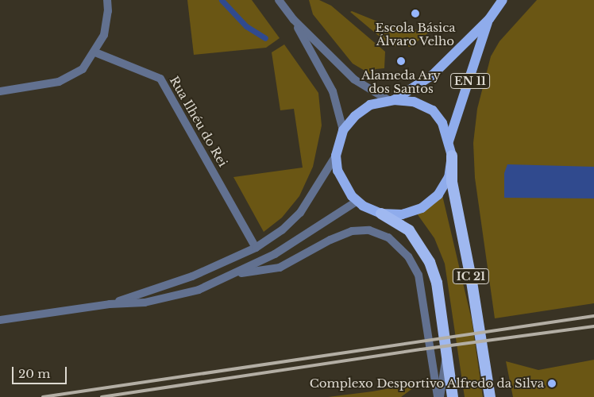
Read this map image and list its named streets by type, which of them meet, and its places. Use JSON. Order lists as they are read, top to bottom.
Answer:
{
  "streets": {
    "highway": ["IC 21"],
    "main road": ["EN 11"],
    "street": ["Rua Ilhéu do Rei"]
  },
  "crossings": [
    ["EN 11", "IC 21"]
  ],
  "places": ["Escola Básica Álvaro Velho", "Alameda Ary dos Santos", "Complexo Desportivo Alfredo da Silva"],
  "scale_bar": "20 m"
}
